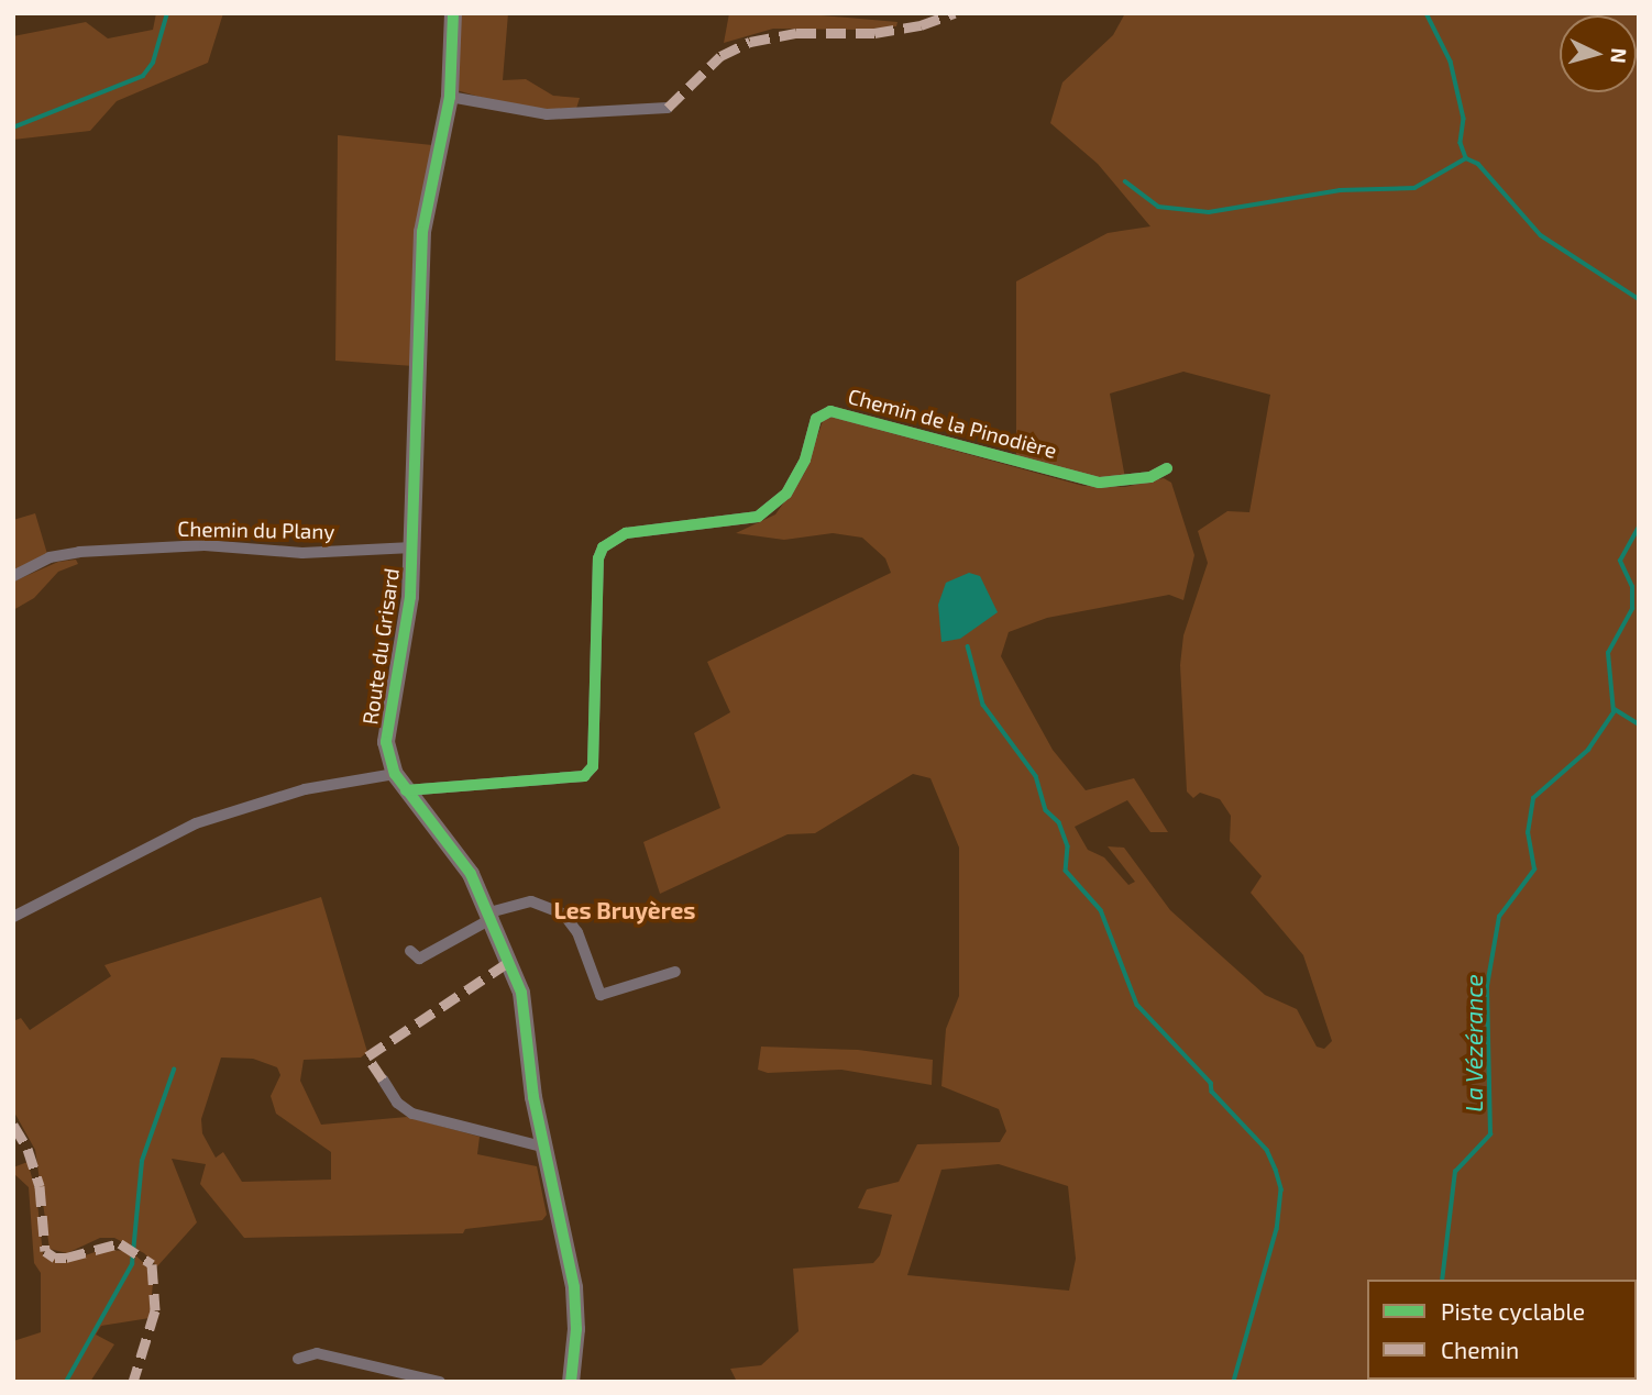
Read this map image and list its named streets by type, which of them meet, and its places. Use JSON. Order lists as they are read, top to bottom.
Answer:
{
  "streets": {
    "street": ["Chemin de la Pinodière", "Chemin du Plany", "Route du Grisard"]
  },
  "crossings": [
    ["Chemin de la Pinodière", "Route du Grisard"],
    ["Chemin du Plany", "Route du Grisard"]
  ],
  "districts": ["Les Bruyères"],
  "water": ["La Vézérance"],
  "legend": ["Piste cyclable", "Chemin"],
  "north": "right"
}
